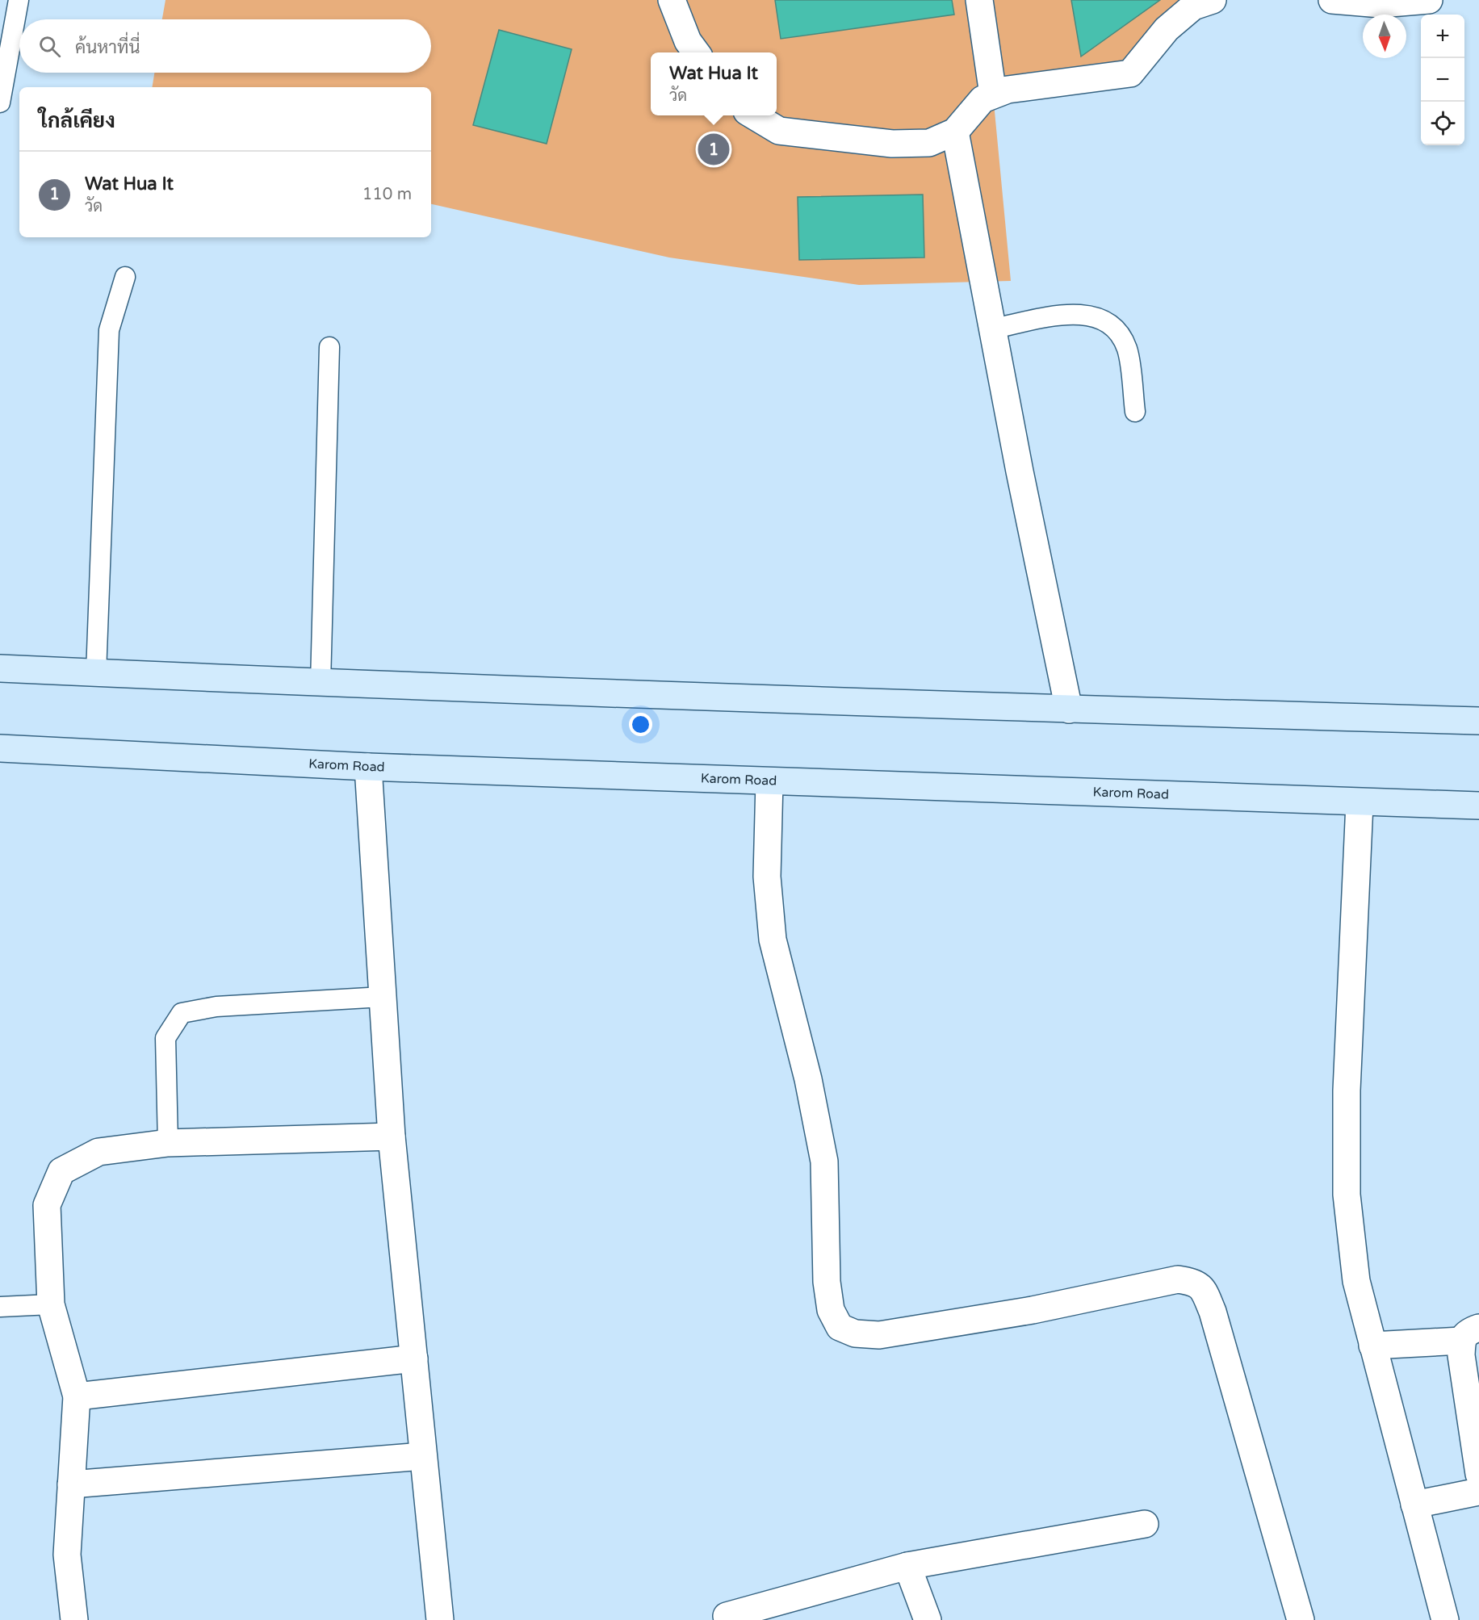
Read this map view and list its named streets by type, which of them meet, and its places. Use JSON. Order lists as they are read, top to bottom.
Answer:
{
  "streets": {
    "main road": ["Karom Road"]
  },
  "north": "bottom",
  "page": {
    "map_buttons": ["+", "−"],
    "search": "ค้นหาที่นี่",
    "popup": ["Wat Hua It", "วัด"],
    "heading": "ใกล้เคียง",
    "pins": "1",
    "list": [
      {
        "mark": "1",
        "name": "Wat Hua It",
        "note": "วัด",
        "value": "110 m"
      }
    ]
  }
}
